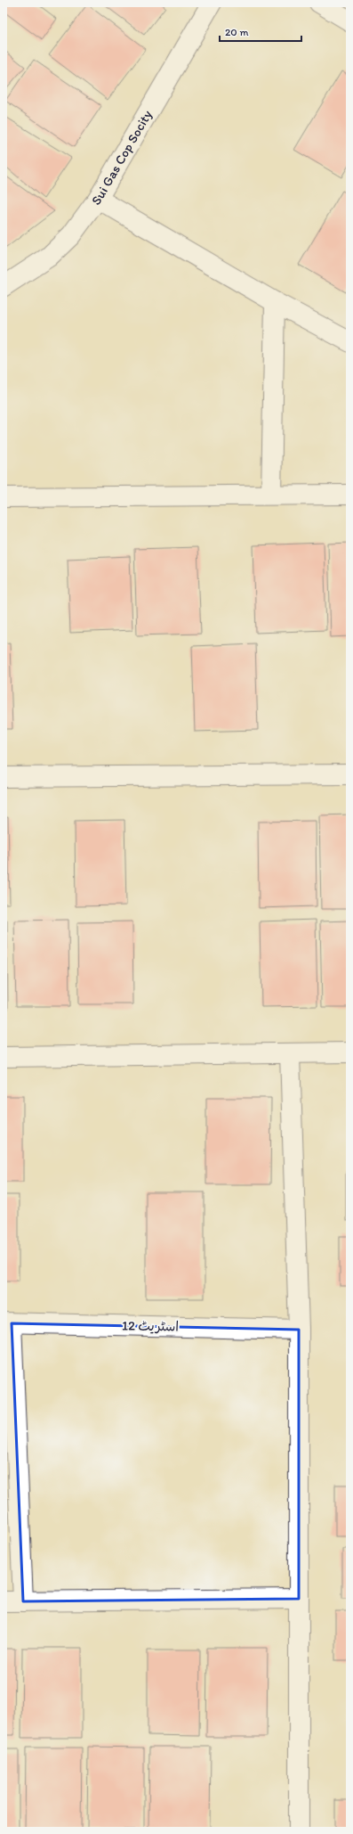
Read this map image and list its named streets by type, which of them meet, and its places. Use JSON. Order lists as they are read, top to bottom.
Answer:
{
  "streets": {
    "street": ["Sui Gas Cop Socity", "اسٹریٹ 12"]
  },
  "scale_bar": "20 m"
}
